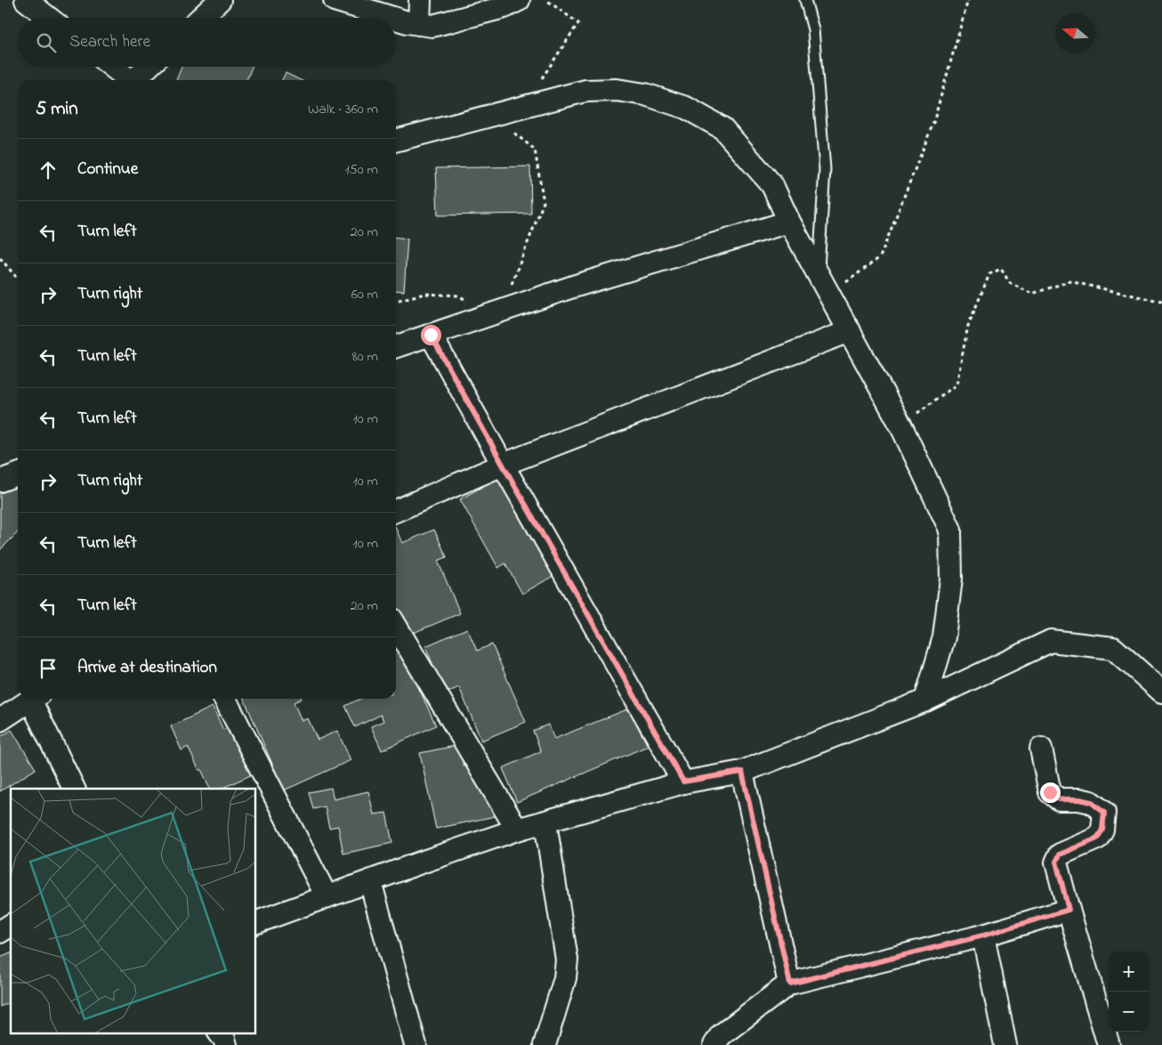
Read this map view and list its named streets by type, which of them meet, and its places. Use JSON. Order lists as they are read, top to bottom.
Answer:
{
  "north": "left",
  "page": {
    "search": "Search here",
    "heading": ["5 min", "Walk · 360 m"],
    "list": [
      ["Continue", "150 m"],
      ["Turn left", "20 m"],
      ["Turn right", "60 m"],
      ["Turn left", "80 m"],
      ["Turn left", "10 m"],
      ["Turn right", "10 m"],
      ["Turn left", "10 m"],
      ["Turn left", "20 m"],
      "Arrive at destination"
    ],
    "map_buttons": ["+", "−"]
  }
}
